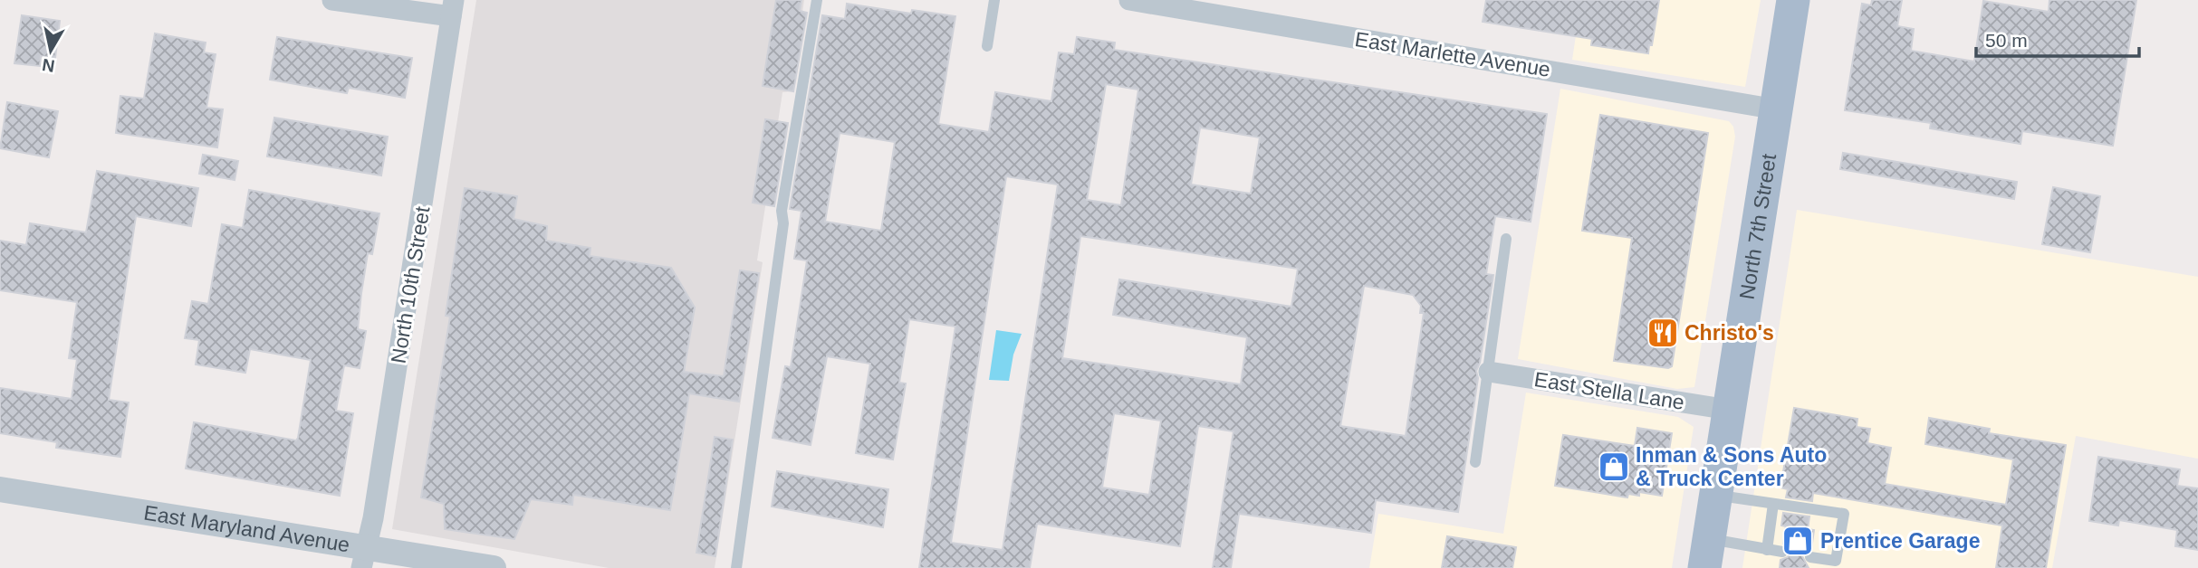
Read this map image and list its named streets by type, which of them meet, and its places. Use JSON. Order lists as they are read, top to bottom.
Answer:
{
  "streets": {
    "main road": ["North 7th Street"],
    "street": [
      "East Marlette Avenue",
      "North 10th Street",
      "East Stella Lane",
      "East Maryland Avenue"
    ]
  },
  "crossings": [
    ["East Marlette Avenue", "North 7th Street"],
    ["North 7th Street", "East Stella Lane"],
    ["North 10th Street", "East Maryland Avenue"]
  ],
  "places": {
    "restaurant": ["Christo's"],
    "shop": ["Inman & Sons Auto & Truck Center", "Prentice Garage"]
  },
  "scale_bar": "50 m",
  "north": "bottom"
}
